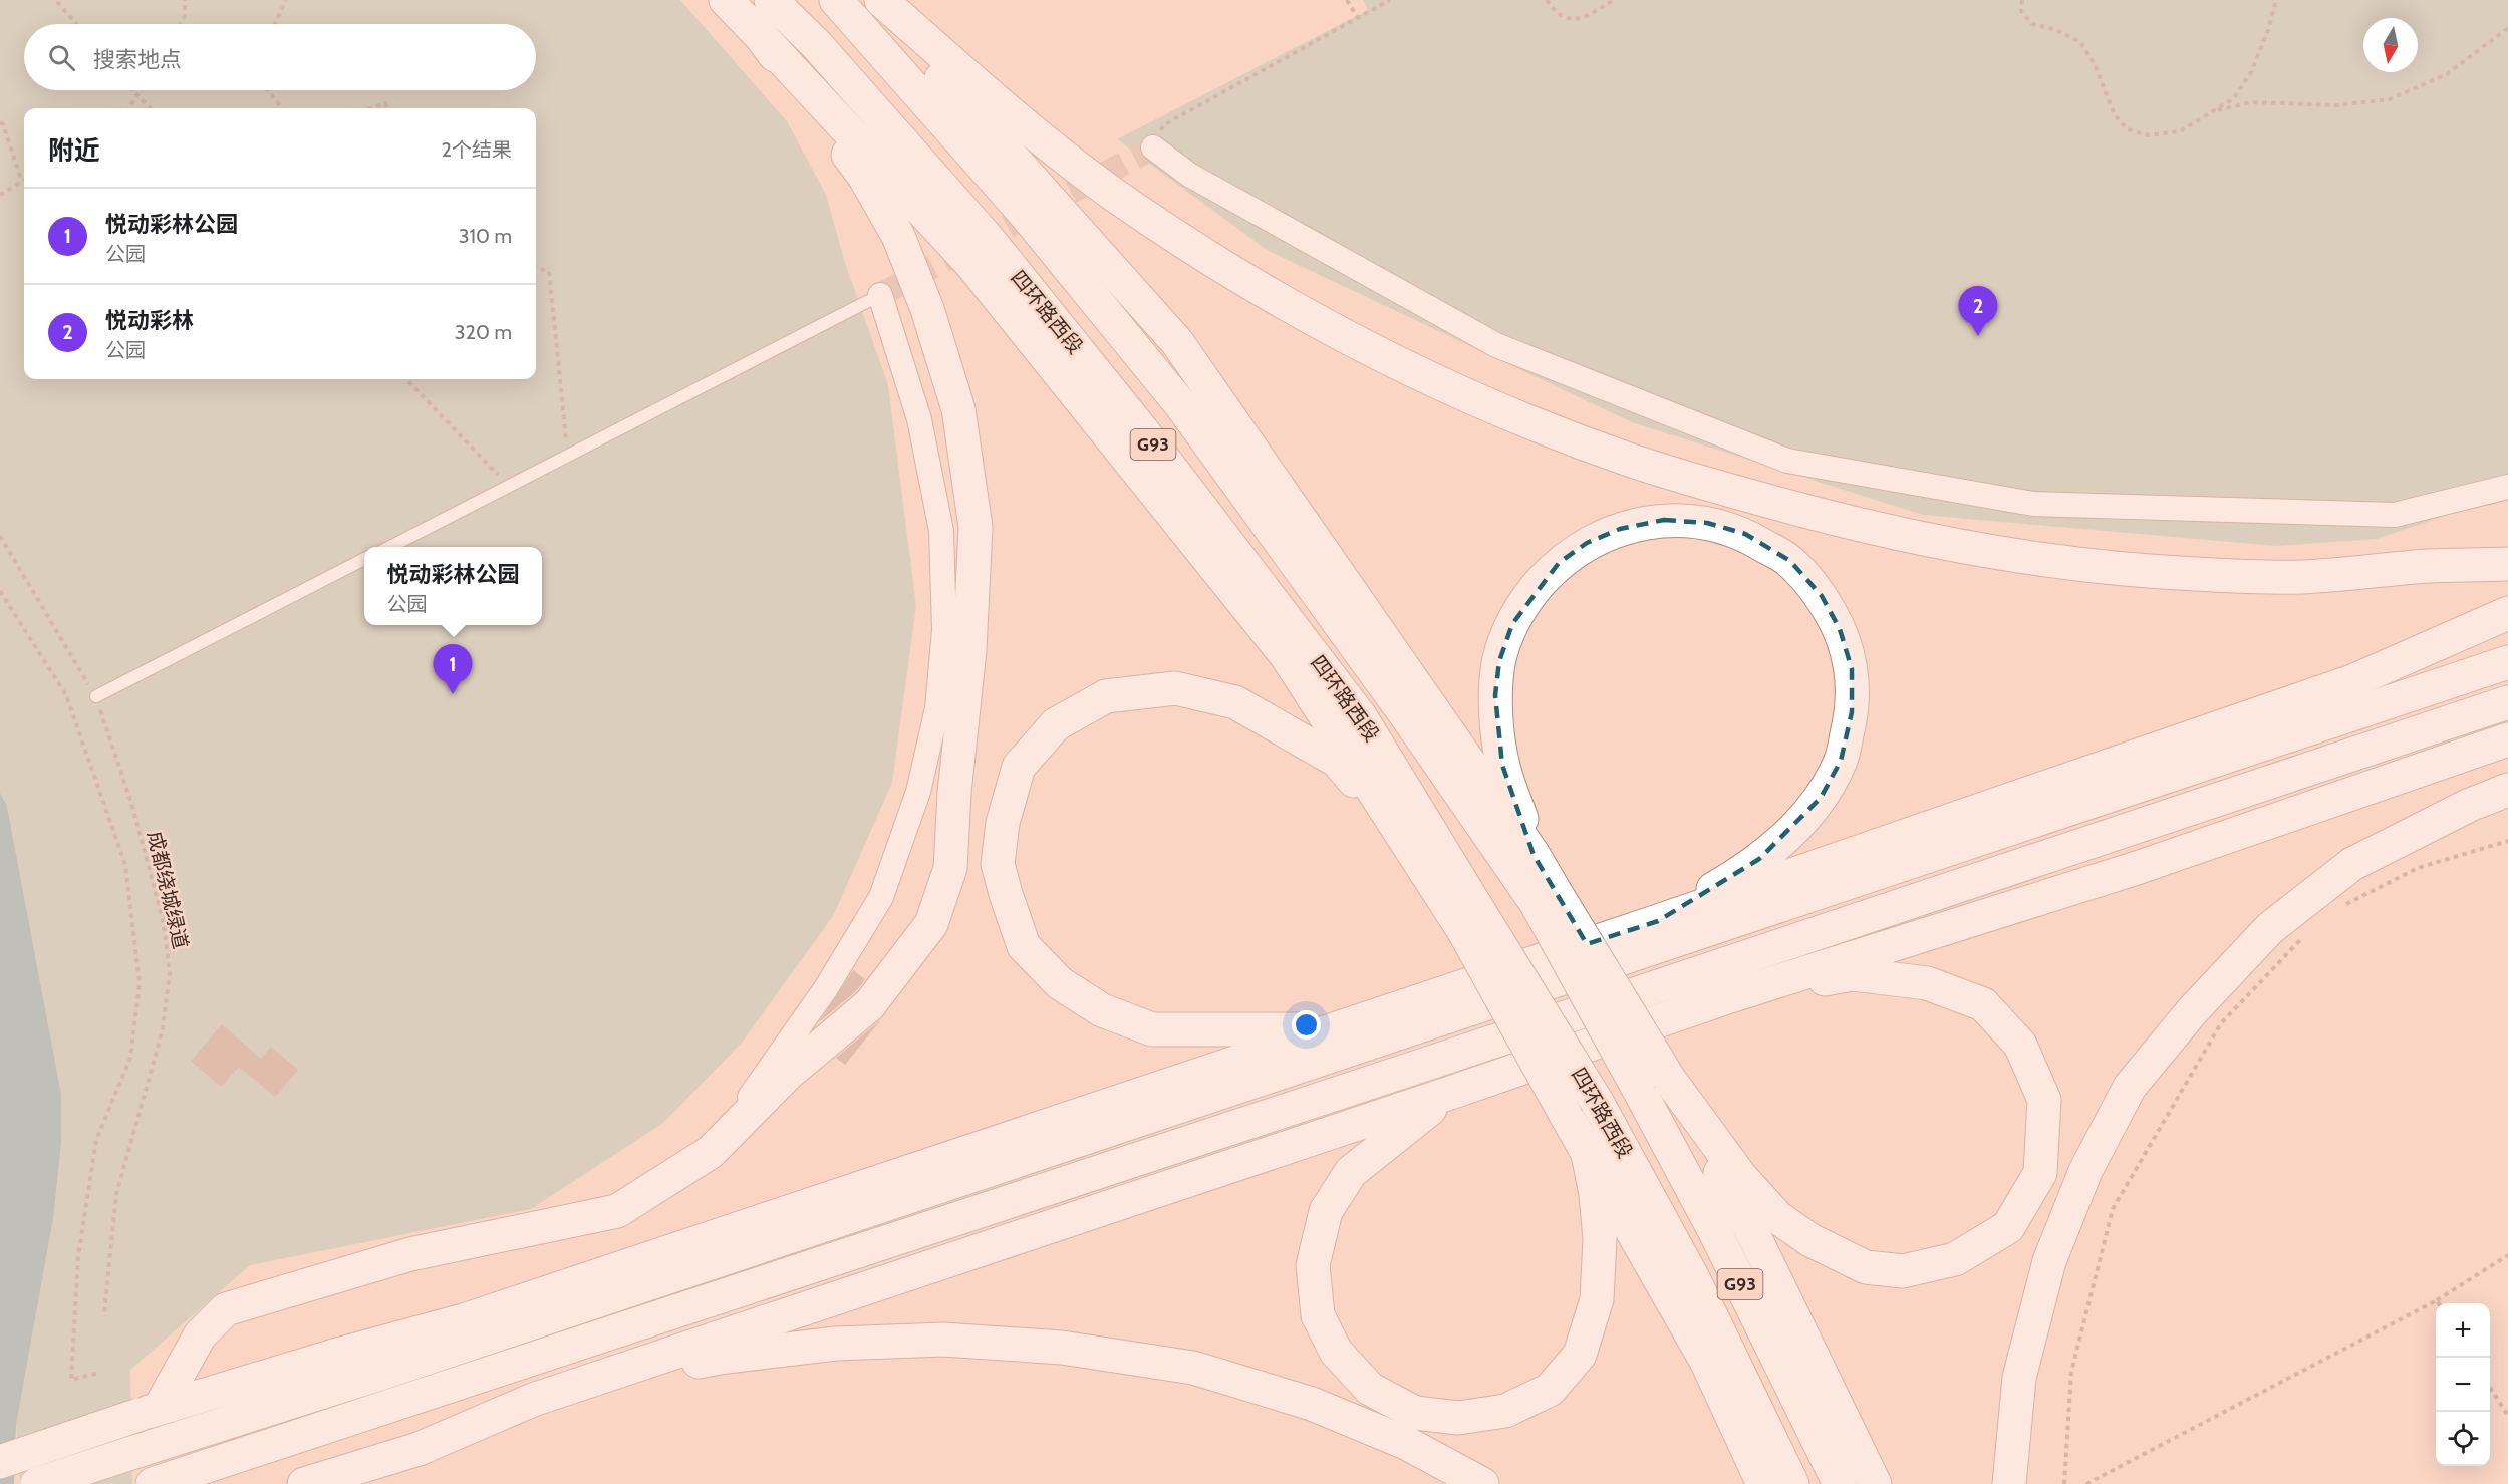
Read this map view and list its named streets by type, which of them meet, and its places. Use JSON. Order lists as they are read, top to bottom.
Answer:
{
  "streets": {
    "main road": ["四环路西段", "G93"],
    "path": ["成都绕城绿道"]
  },
  "north": "bottom",
  "page": {
    "search": "搜索地点",
    "heading": ["附近", "2个结果"],
    "list": [
      {
        "mark": "1",
        "name": "悦动彩林公园",
        "note": "公园",
        "value": "310 m"
      },
      {
        "mark": "2",
        "name": "悦动彩林",
        "note": "公园",
        "value": "320 m"
      }
    ],
    "pins": ["2", "1"],
    "popup": ["悦动彩林公园", "公园"],
    "map_buttons": ["+", "−"]
  }
}
